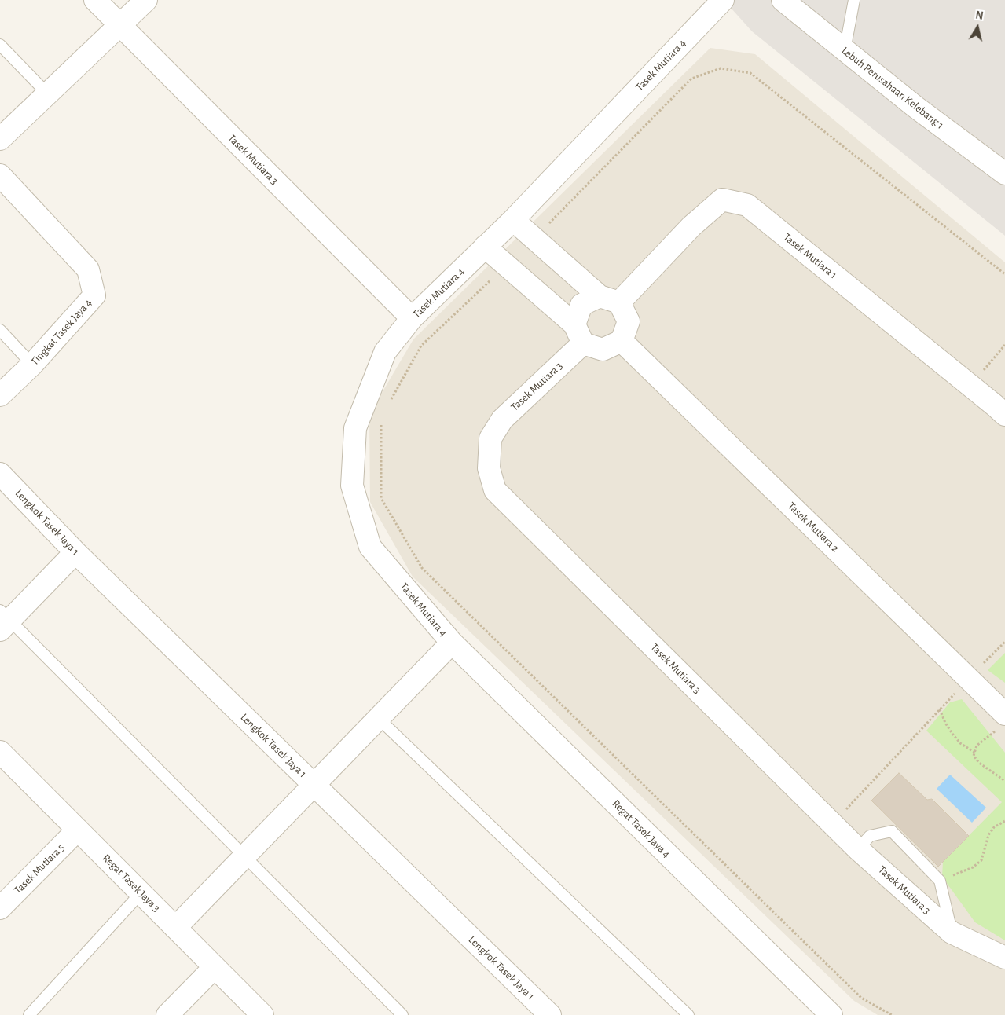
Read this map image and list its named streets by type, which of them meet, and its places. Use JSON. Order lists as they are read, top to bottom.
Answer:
{
  "streets": {
    "street": [
      "Tasek Mutiara 4",
      "Lebuh Perusahaan Kelebang 1",
      "Tasek Mutiara 3",
      "Tasek Mutiara 1",
      "Tingkat Tasek Jaya 4",
      "Lengkok Tasek Jaya 1",
      "Tasek Mutiara 2",
      "Regat Tasek Jaya 4",
      "Tasek Mutiara 5",
      "Regat Tasek Jaya 3"
    ]
  },
  "crossings": [
    ["Tasek Mutiara 4", "Tasek Mutiara 3"],
    ["Tasek Mutiara 4", "Regat Tasek Jaya 4"],
    ["Tasek Mutiara 3", "Tasek Mutiara 1"],
    ["Tasek Mutiara 3", "Tasek Mutiara 2"],
    ["Tasek Mutiara 1", "Tasek Mutiara 2"],
    ["Tasek Mutiara 5", "Regat Tasek Jaya 3"]
  ],
  "north": "top"
}
